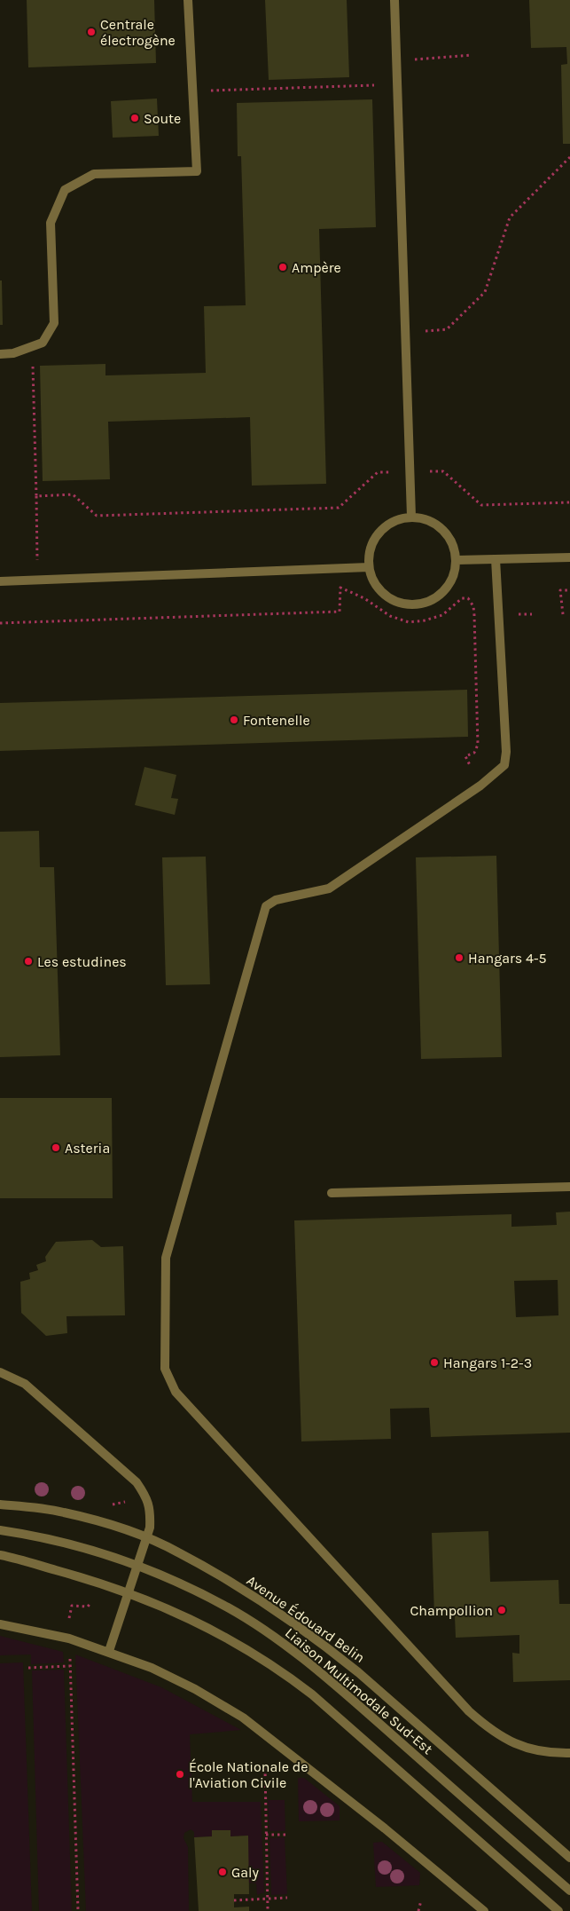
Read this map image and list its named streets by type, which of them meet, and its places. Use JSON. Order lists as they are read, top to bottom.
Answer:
{
  "streets": {
    "street": ["Avenue Édouard Belin", "Liaison Multimodale Sud-Est"]
  },
  "places": [
    "Centrale électrogène",
    "Soute",
    "Ampère",
    "Fontenelle",
    "Hangars 4-5",
    "Les estudines",
    "Asteria",
    "Hangars 1-2-3",
    "Champollion",
    "École Nationale de l'Aviation Civile",
    "Galy"
  ]
}
